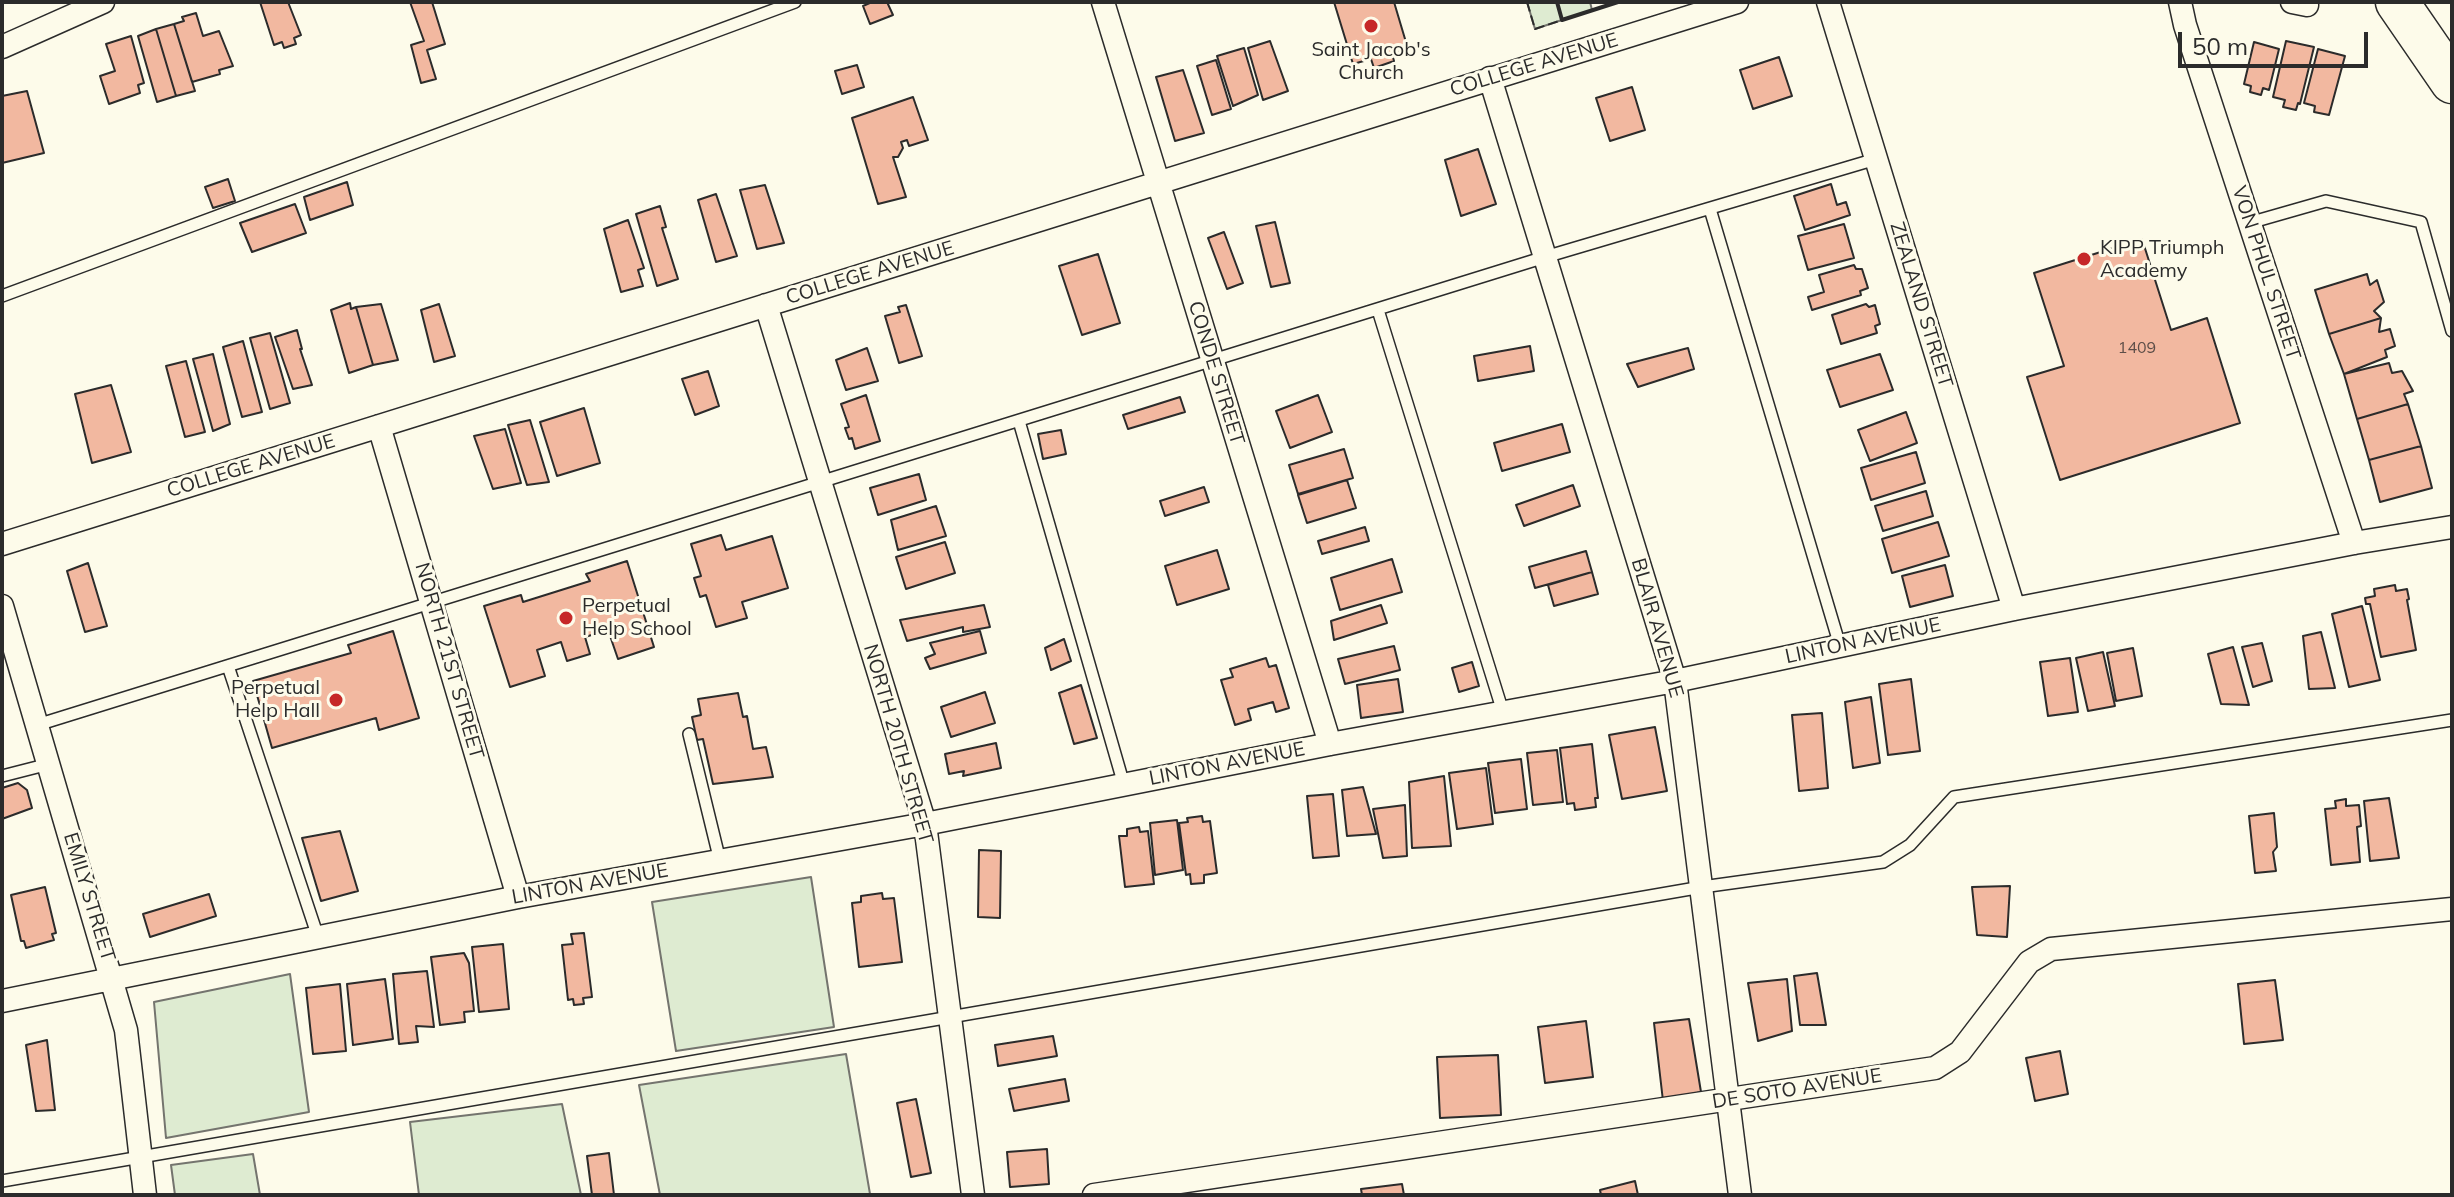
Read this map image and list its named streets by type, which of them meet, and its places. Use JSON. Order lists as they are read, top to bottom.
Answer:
{
  "streets": {
    "street": [
      "COLLEGE AVENUE",
      "VON PHUL STREET",
      "ZEALAND STREET",
      "CONDE STREET",
      "BLAIR AVENUE",
      "LINTON AVENUE",
      "NORTH 21ST STREET",
      "NORTH 20TH STREET",
      "EMILY STREET",
      "DE SOTO AVENUE"
    ]
  },
  "crossings": [
    ["COLLEGE AVENUE", "CONDE STREET"],
    ["COLLEGE AVENUE", "BLAIR AVENUE"],
    ["COLLEGE AVENUE", "NORTH 21ST STREET"],
    ["COLLEGE AVENUE", "NORTH 20TH STREET"],
    ["VON PHUL STREET", "LINTON AVENUE"],
    ["ZEALAND STREET", "LINTON AVENUE"],
    ["CONDE STREET", "LINTON AVENUE"],
    ["BLAIR AVENUE", "LINTON AVENUE"],
    ["BLAIR AVENUE", "DE SOTO AVENUE"],
    ["LINTON AVENUE", "NORTH 21ST STREET"],
    ["LINTON AVENUE", "NORTH 20TH STREET"],
    ["LINTON AVENUE", "EMILY STREET"]
  ],
  "places": [
    "Saint Jacob's Church",
    "KIPP Triumph Academy",
    "Perpetual Help School",
    "Perpetual Help Hall"
  ],
  "house_numbers": ["1409"],
  "scale_bar": "50 m"
}
